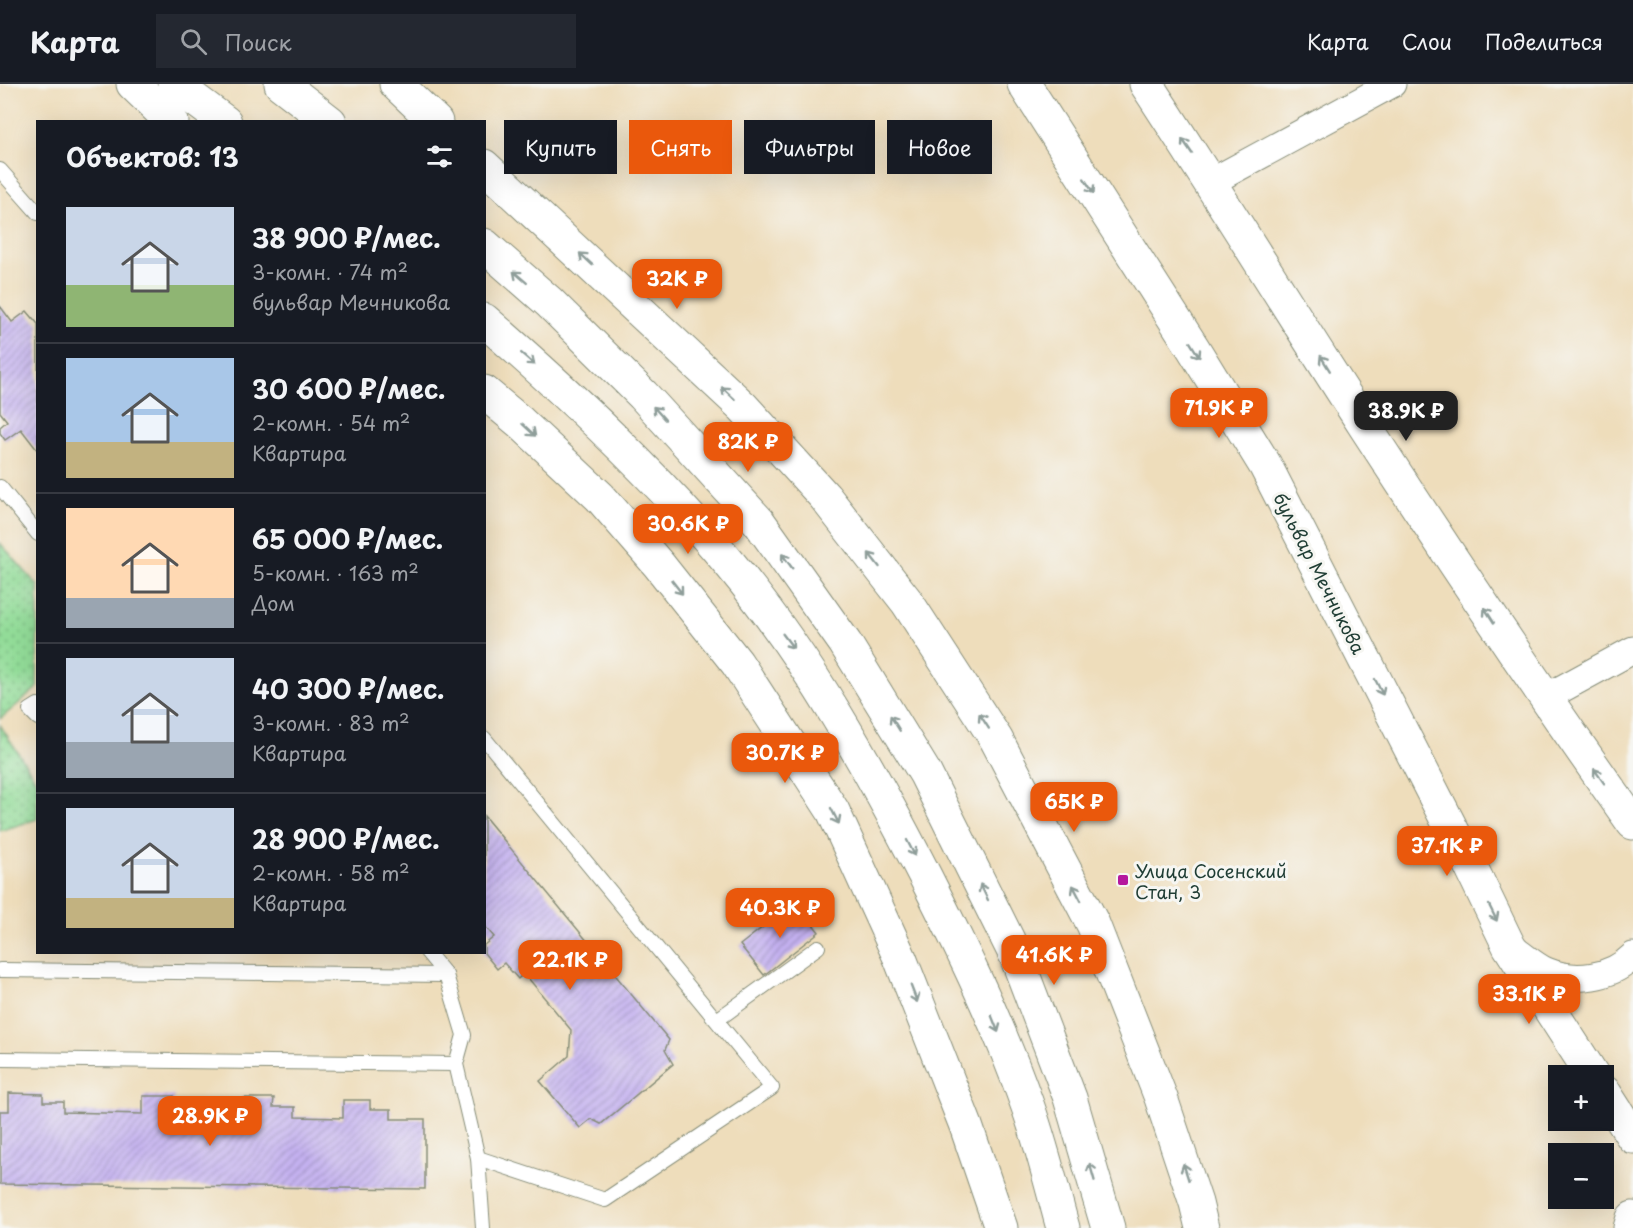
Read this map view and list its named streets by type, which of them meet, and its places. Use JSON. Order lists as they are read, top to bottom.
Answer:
{
  "streets": {
    "main road": ["бульвар Мечникова"]
  },
  "places": {
    "transit": ["Улица Сосенский Стан, 3"]
  },
  "page": {
    "header": "Карта",
    "search": "Поиск",
    "nav": ["Карта", "Слои", "Поделиться"],
    "chip": [
      "Купить",
      "Снять",
      "Фильтры",
      "Новое"
    ],
    "heading": "Объектов: 13",
    "list": [
      {
        "name": "38 900 ₽/мес.",
        "note": "3-комн. · 74 m² · бульвар Мечникова"
      },
      {
        "name": "30 600 ₽/мес.",
        "note": "2-комн. · 54 m² · Квартира"
      },
      {
        "name": "65 000 ₽/мес.",
        "note": "5-комн. · 163 m² · Дом"
      },
      {
        "name": "40 300 ₽/мес.",
        "note": "3-комн. · 83 m² · Квартира"
      },
      {
        "name": "28 900 ₽/мес.",
        "note": "2-комн. · 58 m² · Квартира"
      }
    ],
    "price": [
      "32K ₽",
      "71.9K ₽",
      "38.9K ₽",
      "82K ₽",
      "30.6K ₽",
      "30.7K ₽",
      "65K ₽",
      "37.1K ₽",
      "40.3K ₽",
      "41.6K ₽",
      "22.1K ₽",
      "33.1K ₽",
      "28.9K ₽"
    ],
    "map_buttons": ["+", "−"]
  }
}
